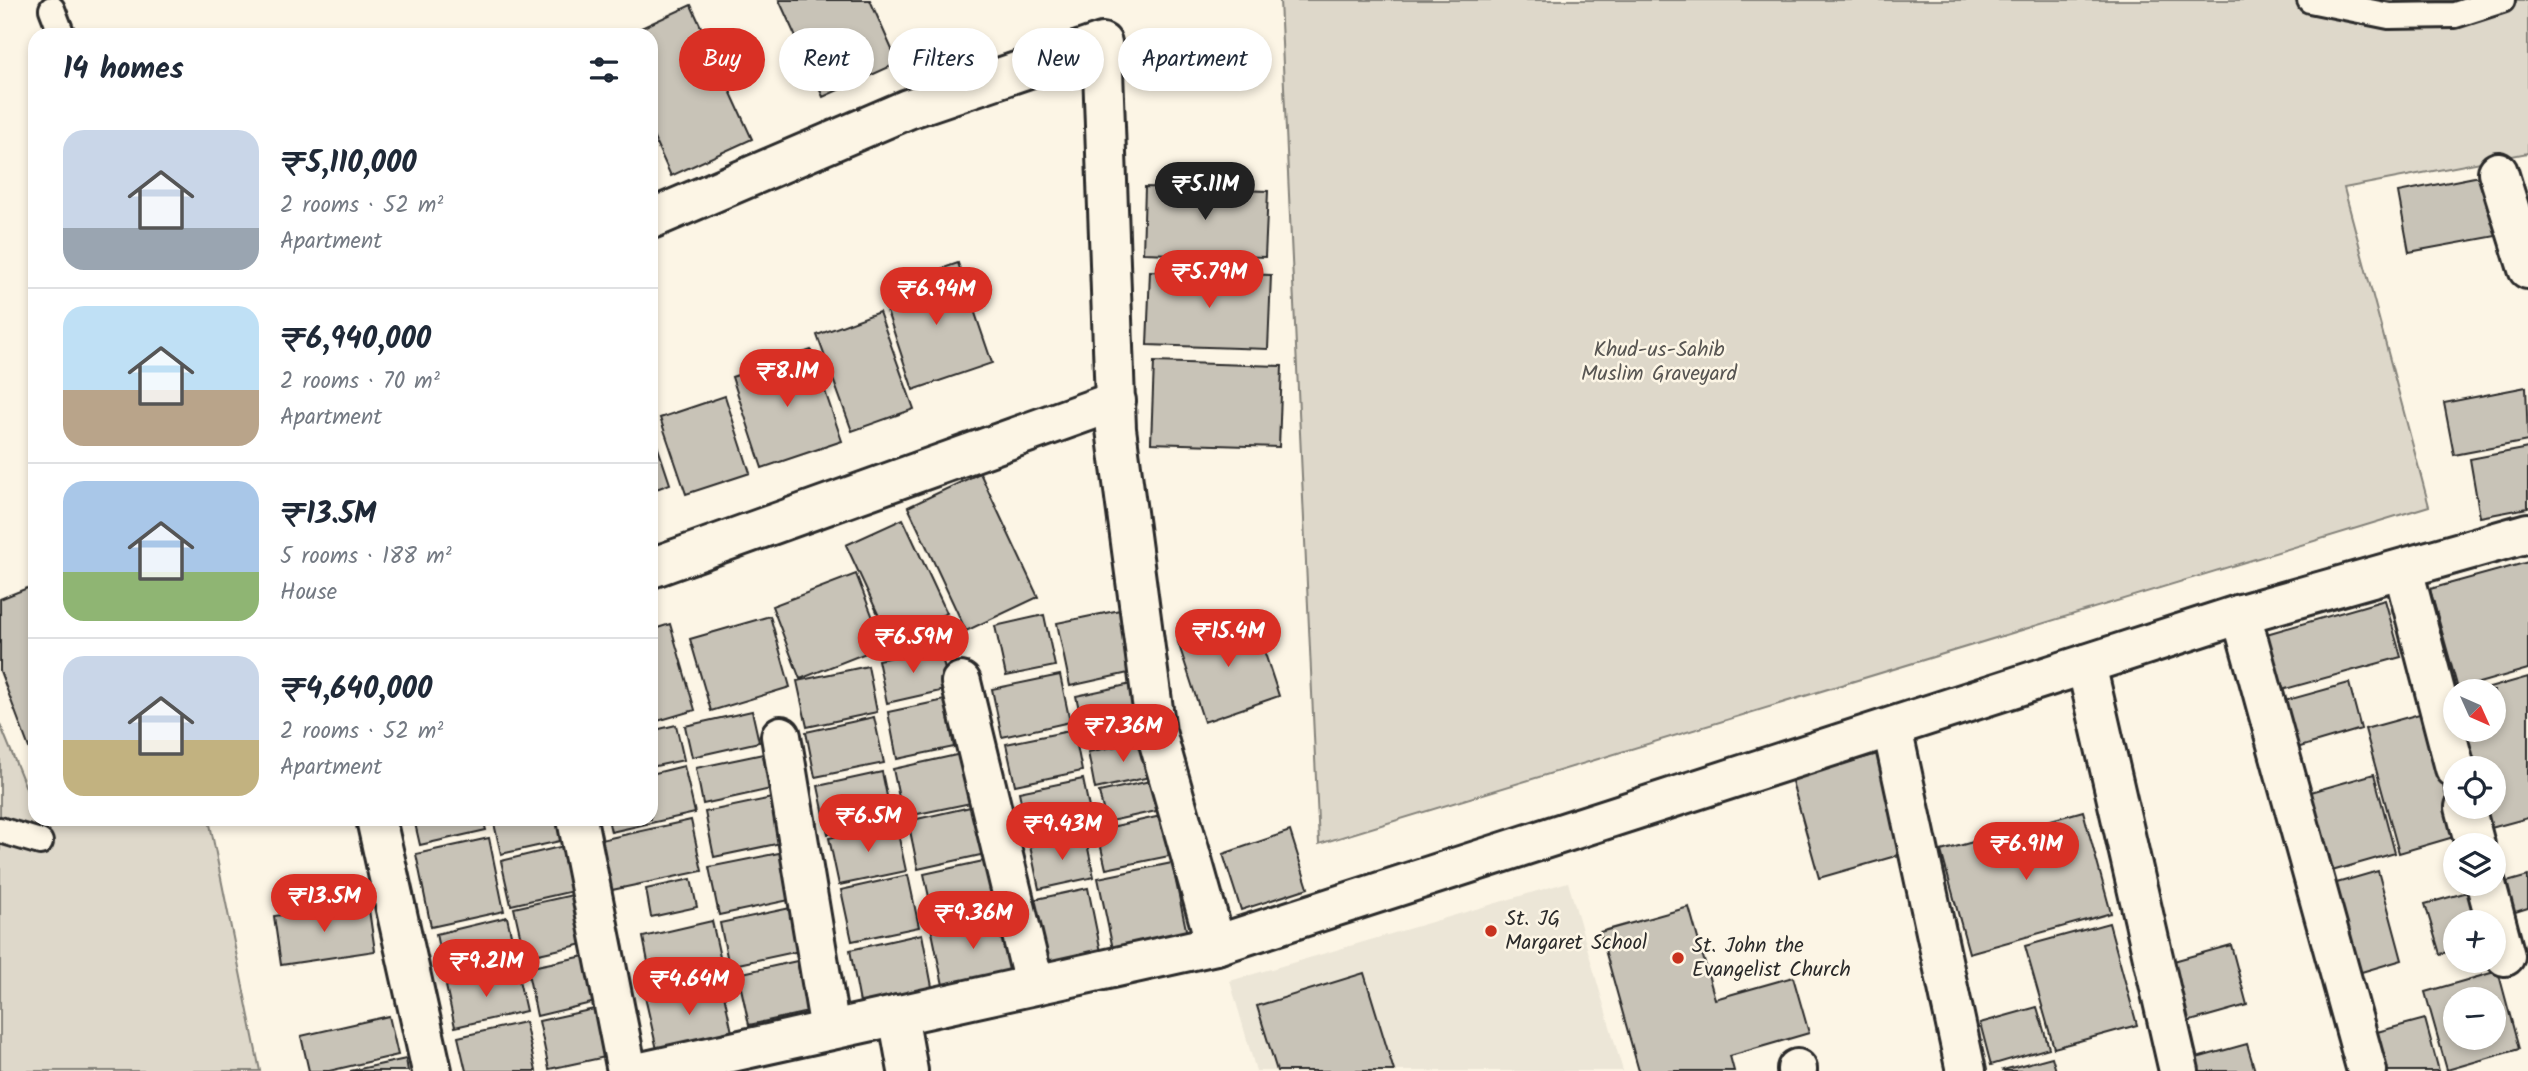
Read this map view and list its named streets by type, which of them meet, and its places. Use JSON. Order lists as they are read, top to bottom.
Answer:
{
  "parks": ["Khud-us-Sahib Muslim Graveyard"],
  "places": ["St. JG Margaret School", "St. John the Evangelist Church"],
  "north": "bottom right",
  "page": {
    "chip": [
      "Buy",
      "Rent",
      "Filters",
      "New",
      "Apartment"
    ],
    "heading": "14 homes",
    "list": [
      {
        "name": "₹5,110,000",
        "note": "2 rooms · 52 m² · Apartment"
      },
      {
        "name": "₹6,940,000",
        "note": "2 rooms · 70 m² · Apartment"
      },
      {
        "name": "₹13.5M",
        "note": "5 rooms · 188 m² · House"
      },
      {
        "name": "₹4,640,000",
        "note": "2 rooms · 52 m² · Apartment"
      }
    ],
    "price": [
      "₹5.11M",
      "₹5.79M",
      "₹6.94M",
      "₹8.1M",
      "₹15.4M",
      "₹6.59M",
      "₹7.36M",
      "₹6.5M",
      "₹9.43M",
      "₹6.91M",
      "₹13.5M",
      "₹9.36M",
      "₹9.21M",
      "₹4.64M"
    ],
    "map_buttons": ["+", "−"]
  }
}
